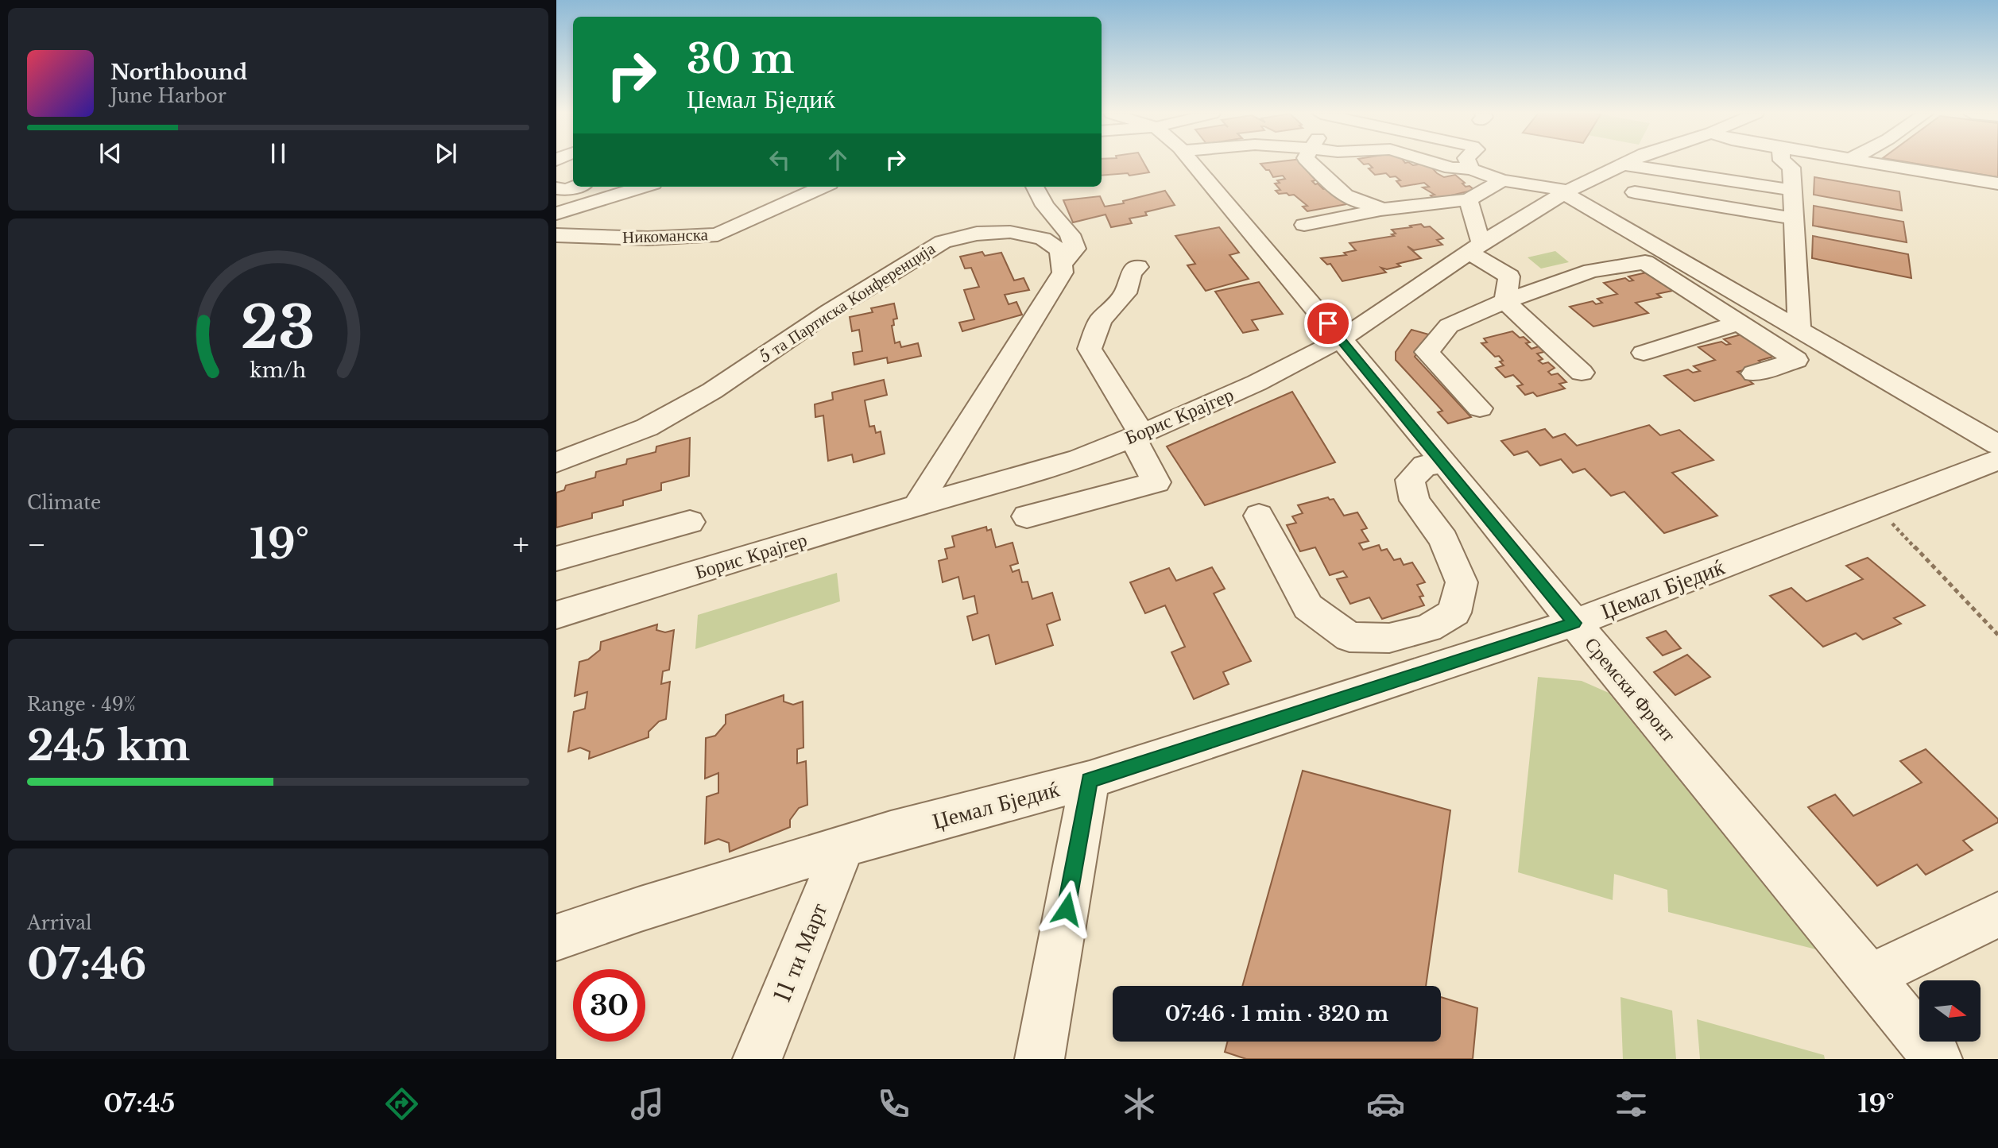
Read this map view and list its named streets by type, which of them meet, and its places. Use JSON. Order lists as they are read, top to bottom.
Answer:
{
  "streets": {
    "street": [
      "Никоманска",
      "5 та Партиска Конференција",
      "Борис Крајгер",
      "Џемал Бједиќ",
      "Сремски Фронт",
      "11 ти Март"
    ]
  },
  "crossings": [
    ["Борис Крајгер", "Сремски Фронт"],
    ["Џемал Бједиќ", "Сремски Фронт"],
    ["Џемал Бједиќ", "11 ти Март"]
  ],
  "north": "right",
  "page": {
    "turn": ["30 m", "Џемал Бједиќ"],
    "song": ["Northbound", "June Harbor"],
    "tile": [
      "Climate",
      ["Range · 49%", "245 km"],
      ["Arrival", "07:46"]
    ],
    "heat": ["−", "19°", "+"],
    "limit": "30",
    "trip": "07:46 · 1 min · 320 m",
    "tabs": ["07:45", "19°"],
    "gauge": ["23", "km/h"]
  }
}
